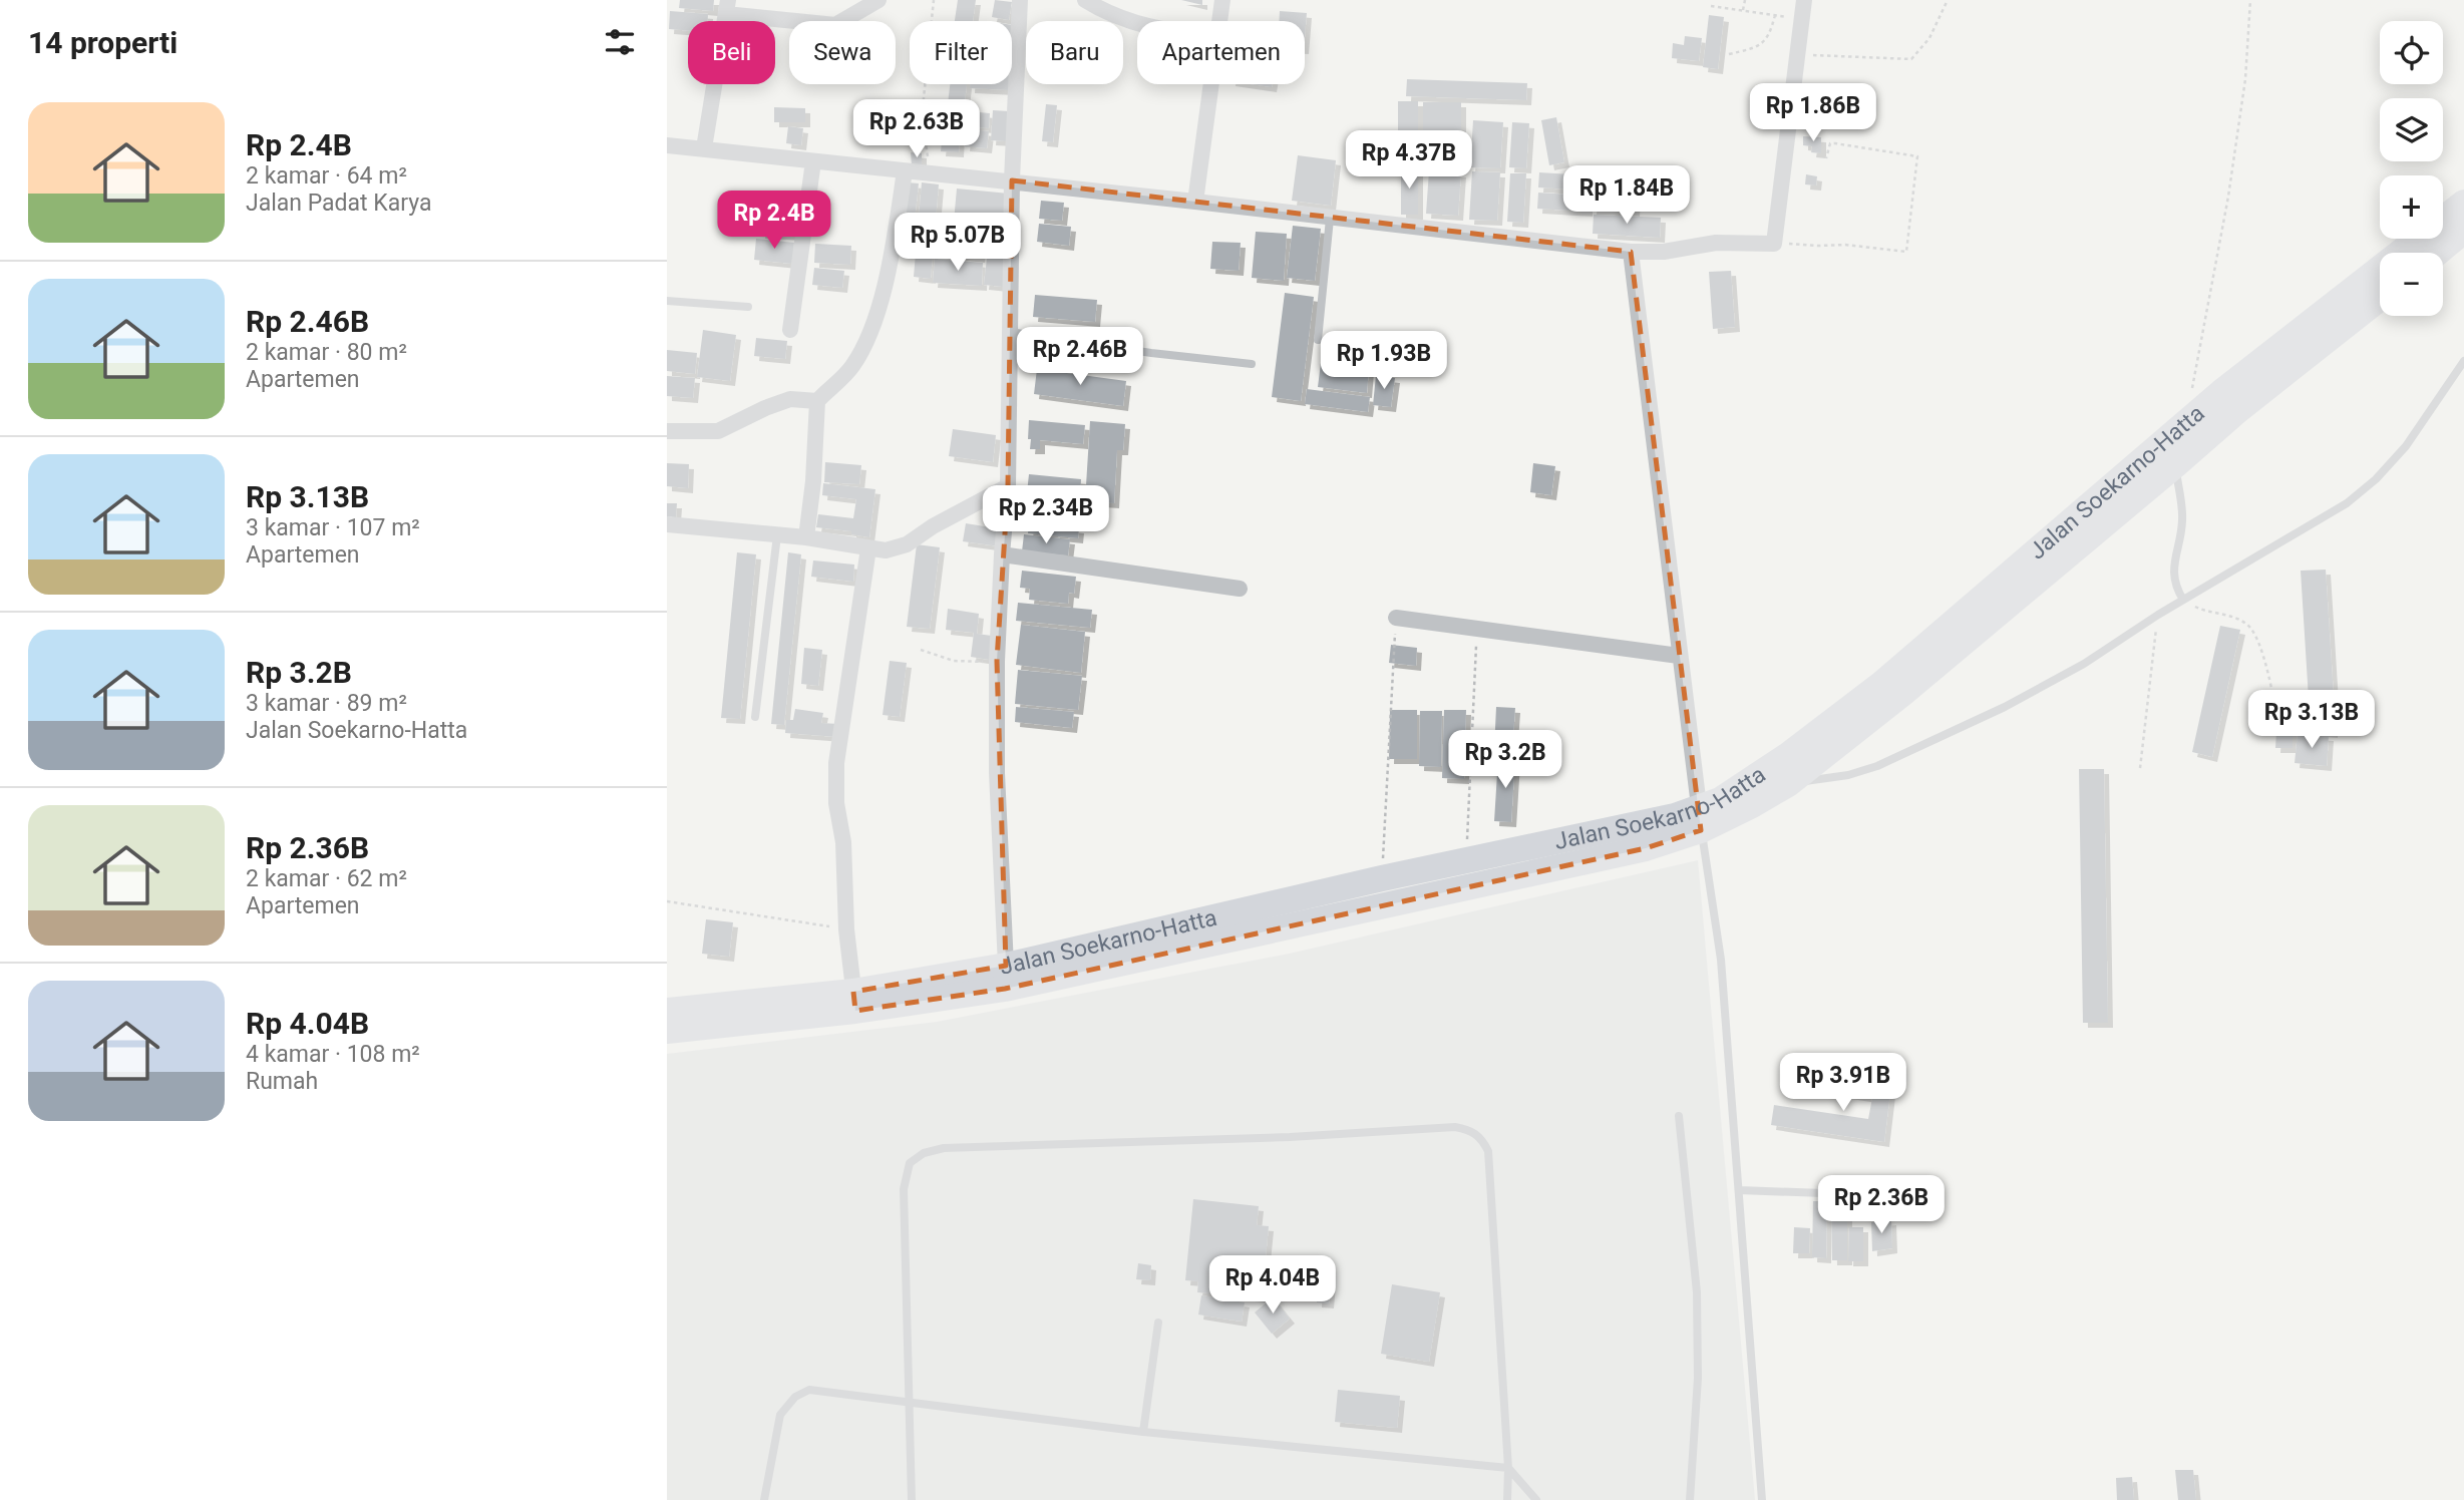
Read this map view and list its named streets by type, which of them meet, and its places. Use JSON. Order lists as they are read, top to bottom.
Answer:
{
  "streets": {
    "main road": ["Jalan Soekarno-Hatta"]
  },
  "page": {
    "heading": "14 properti",
    "map_buttons": ["+", "−"],
    "chip": [
      "Beli",
      "Sewa",
      "Filter",
      "Baru",
      "Apartemen"
    ],
    "price": [
      "Rp 1.86B",
      "Rp 2.63B",
      "Rp 4.37B",
      "Rp 1.84B",
      "Rp 2.4B",
      "Rp 5.07B",
      "Rp 2.46B",
      "Rp 1.93B",
      "Rp 2.34B",
      "Rp 3.13B",
      "Rp 3.2B",
      "Rp 3.91B",
      "Rp 2.36B",
      "Rp 4.04B"
    ],
    "list": [
      {
        "name": "Rp 2.4B",
        "note": "2 kamar · 64 m² · Jalan Padat Karya"
      },
      {
        "name": "Rp 2.46B",
        "note": "2 kamar · 80 m² · Apartemen"
      },
      {
        "name": "Rp 3.13B",
        "note": "3 kamar · 107 m² · Apartemen"
      },
      {
        "name": "Rp 3.2B",
        "note": "3 kamar · 89 m² · Jalan Soekarno-Hatta"
      },
      {
        "name": "Rp 2.36B",
        "note": "2 kamar · 62 m² · Apartemen"
      },
      {
        "name": "Rp 4.04B",
        "note": "4 kamar · 108 m² · Rumah"
      }
    ]
  }
}
